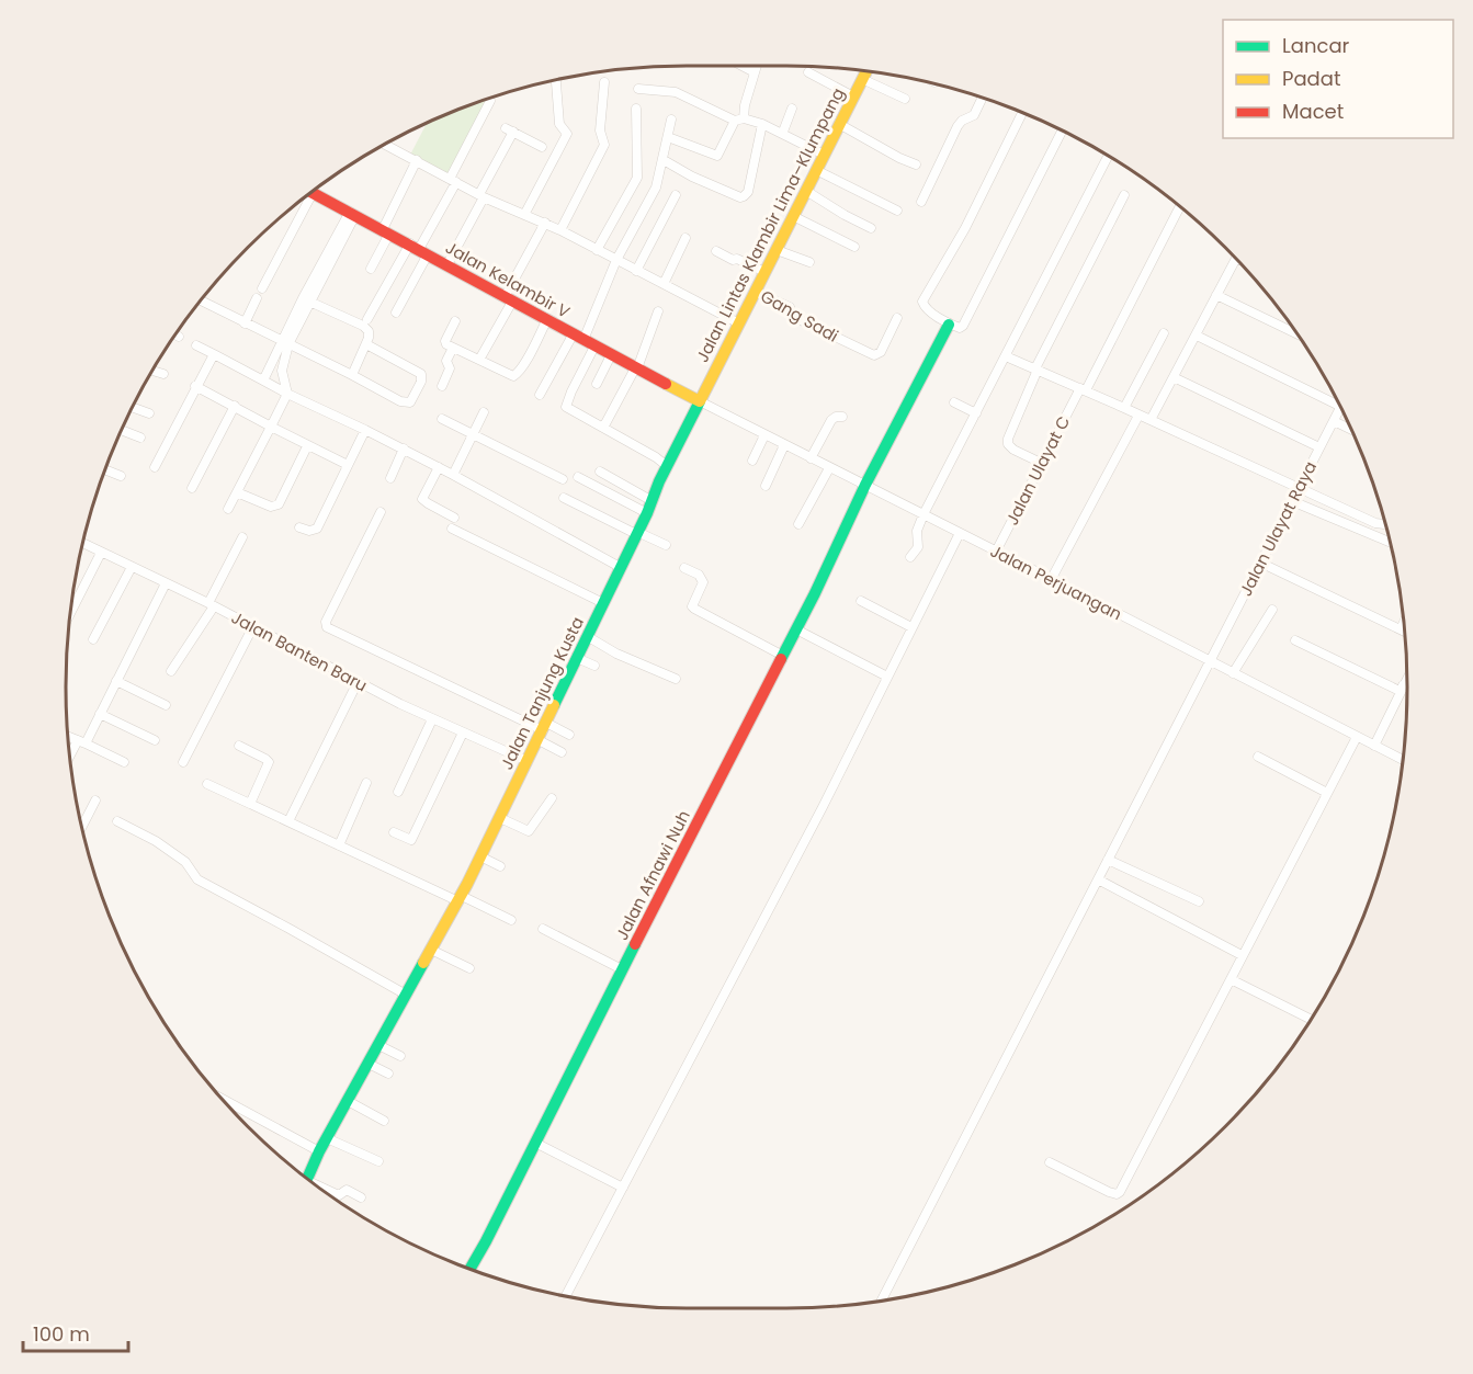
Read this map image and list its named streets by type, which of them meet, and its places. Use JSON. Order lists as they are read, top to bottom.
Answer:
{
  "streets": {
    "street": [
      "Jalan Lintas Klambir Lima–Klumpang",
      "Jalan Kelambir V",
      "Gang Sadi",
      "Jalan Ulayat C",
      "Jalan Ulayat Raya",
      "Jalan Perjuangan",
      "Jalan Banten Baru",
      "Jalan Tanjung Kusta",
      "Jalan Afnawi Nuh"
    ]
  },
  "crossings": [
    ["Jalan Lintas Klambir Lima–Klumpang", "Jalan Kelambir V"],
    ["Jalan Lintas Klambir Lima–Klumpang", "Gang Sadi"],
    ["Jalan Lintas Klambir Lima–Klumpang", "Jalan Perjuangan"],
    ["Jalan Lintas Klambir Lima–Klumpang", "Jalan Tanjung Kusta"],
    ["Jalan Kelambir V", "Jalan Perjuangan"],
    ["Jalan Kelambir V", "Jalan Tanjung Kusta"],
    ["Jalan Ulayat C", "Jalan Perjuangan"],
    ["Jalan Ulayat Raya", "Jalan Perjuangan"],
    ["Jalan Perjuangan", "Jalan Tanjung Kusta"],
    ["Jalan Perjuangan", "Jalan Afnawi Nuh"],
    ["Jalan Banten Baru", "Jalan Tanjung Kusta"]
  ],
  "legend": ["Lancar", "Padat", "Macet"],
  "scale_bar": "100 m"
}
